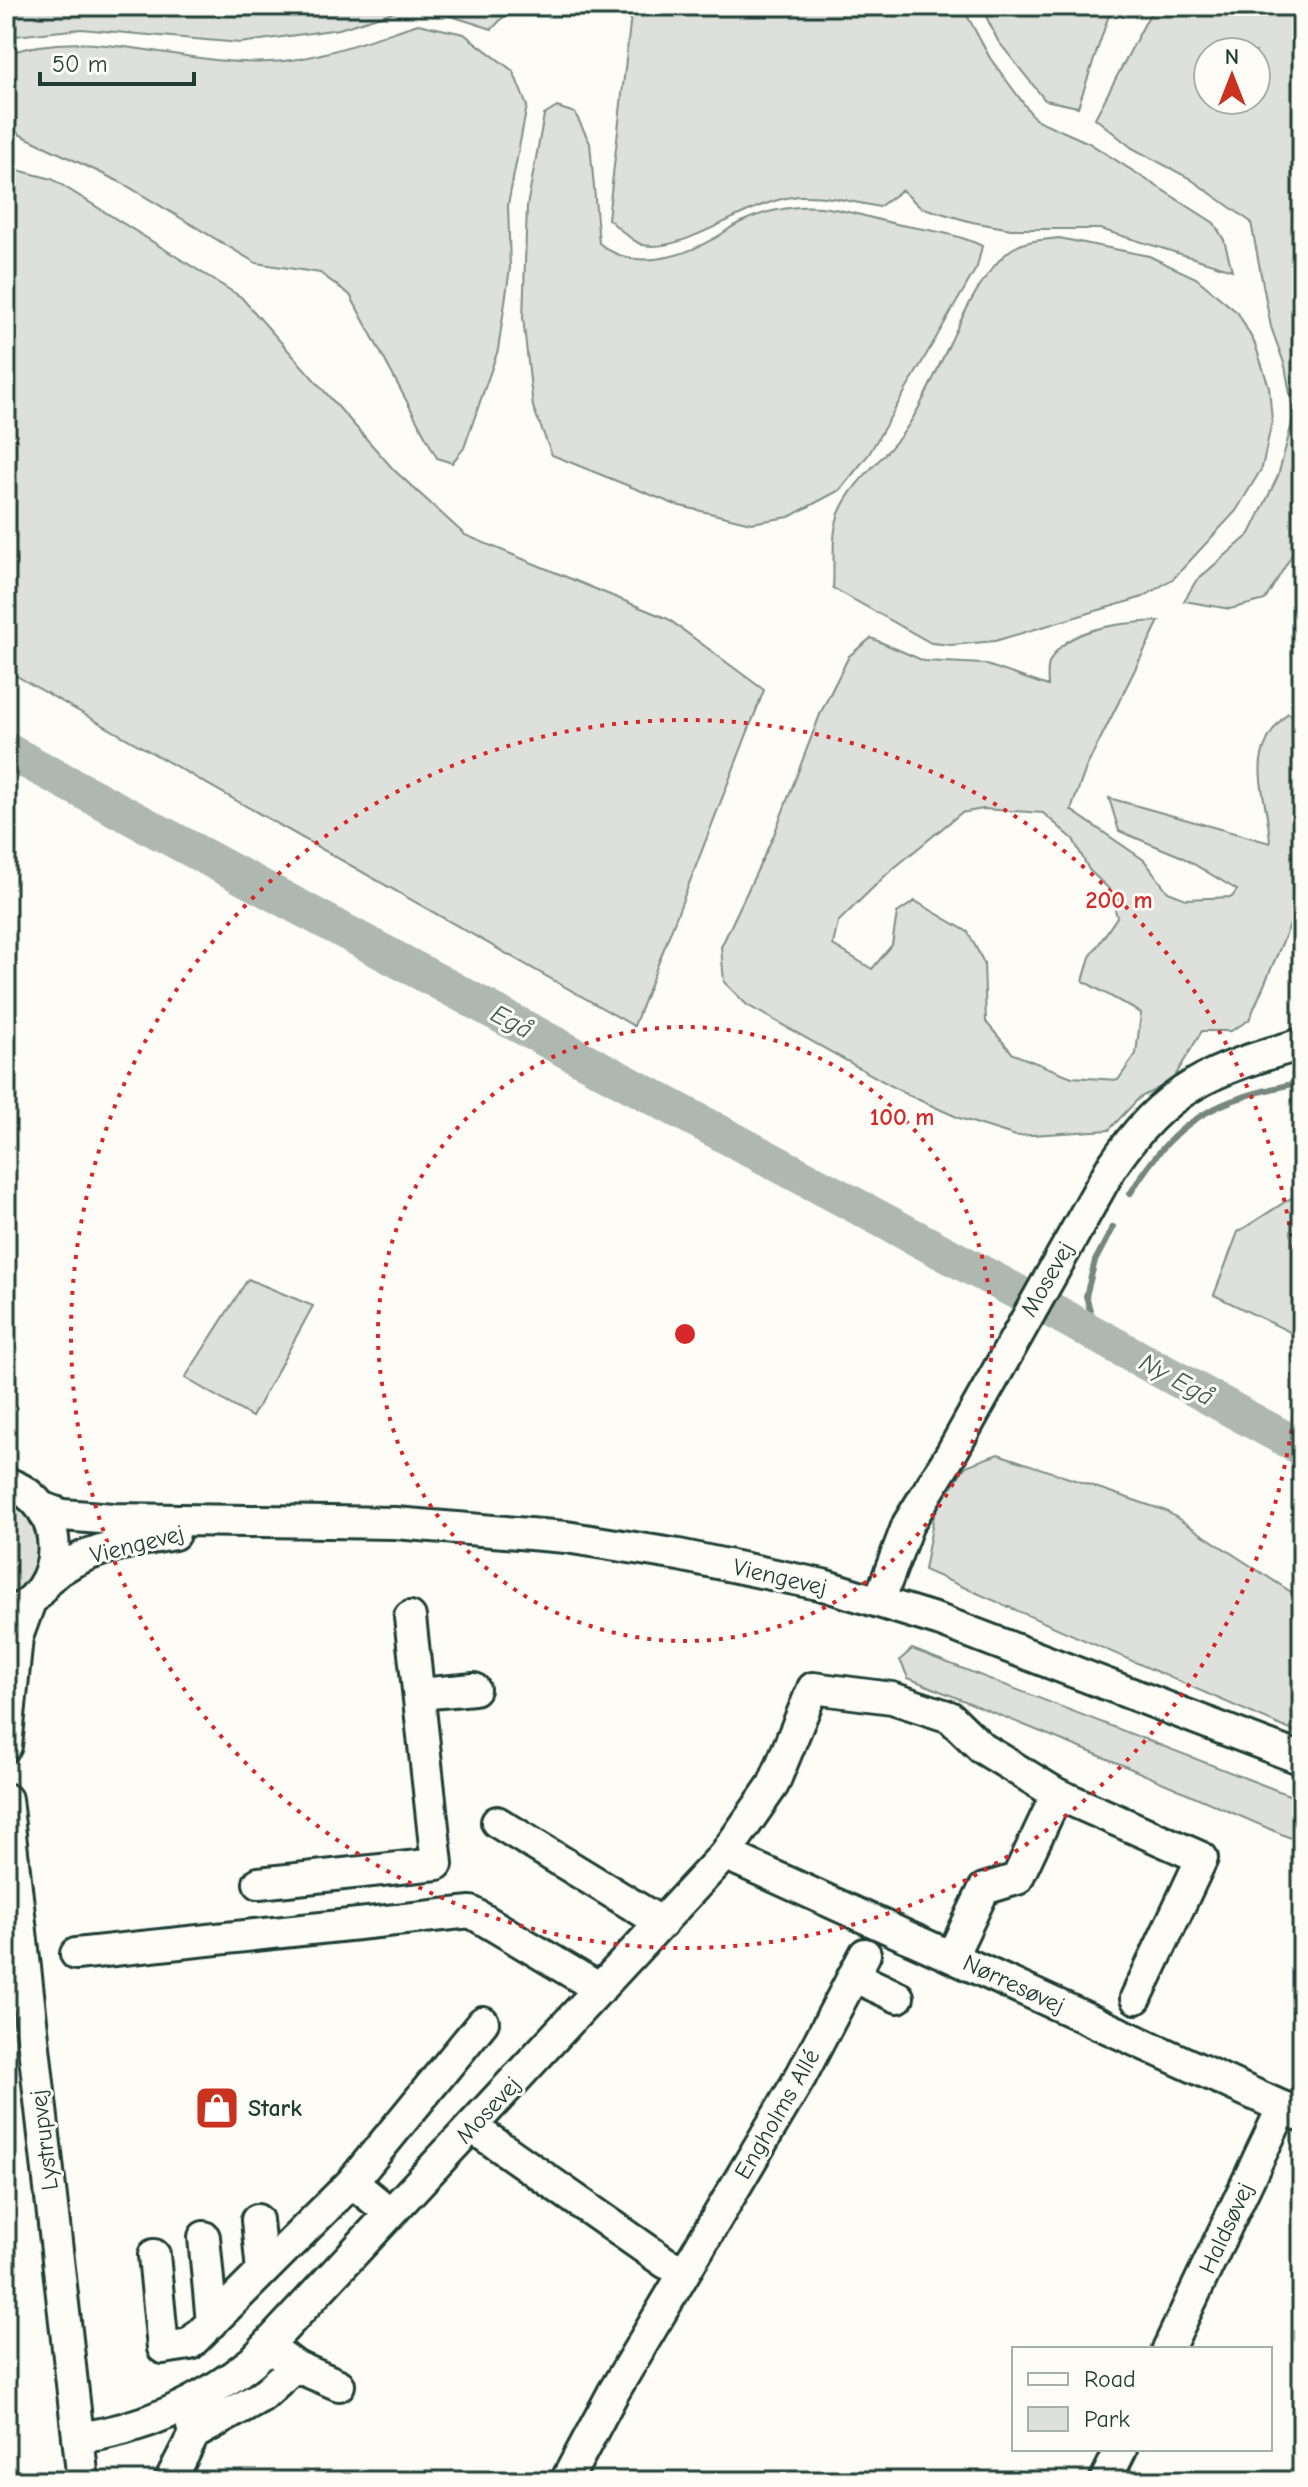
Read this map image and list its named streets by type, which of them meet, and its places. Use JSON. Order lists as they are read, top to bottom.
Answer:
{
  "streets": {
    "street": [
      "Mosevej",
      "Viengevej",
      "Nørresøvej",
      "Engholms Allé",
      "Lystrupvej",
      "Haldsøvej"
    ]
  },
  "crossings": [
    ["Mosevej", "Viengevej"],
    ["Mosevej", "Nørresøvej"],
    ["Mosevej", "Lystrupvej"],
    ["Nørresøvej", "Haldsøvej"]
  ],
  "water": ["Egå", "Ny Egå"],
  "places": {
    "shop": ["Stark"]
  },
  "legend": ["Road", "Park"],
  "scale_bar": "50 m",
  "north": "top",
  "rings": ["200 m", "100 m"]
}
